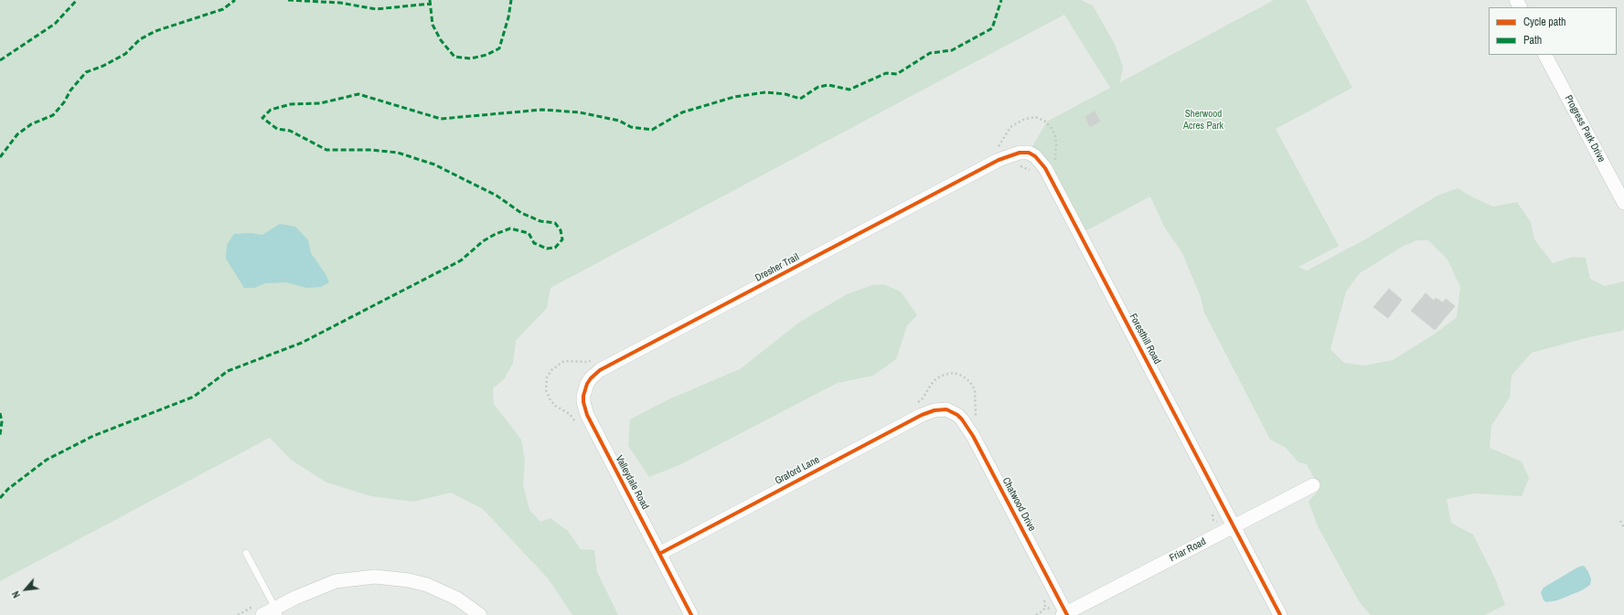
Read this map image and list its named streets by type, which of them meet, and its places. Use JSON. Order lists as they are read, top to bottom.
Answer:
{
  "streets": {
    "street": [
      "Progress Park Drive",
      "Dresher Trail",
      "Foresthill Road",
      "Graford Lane",
      "Valleydale Road",
      "Chatwood Drive",
      "Friar Road"
    ]
  },
  "crossings": [
    ["Dresher Trail", "Foresthill Road"],
    ["Dresher Trail", "Valleydale Road"],
    ["Foresthill Road", "Friar Road"],
    ["Graford Lane", "Valleydale Road"],
    ["Graford Lane", "Chatwood Drive"],
    ["Chatwood Drive", "Friar Road"]
  ],
  "parks": ["Sherwood Acres Park"],
  "legend": ["Cycle path", "Path"],
  "north": "bottom left"
}
